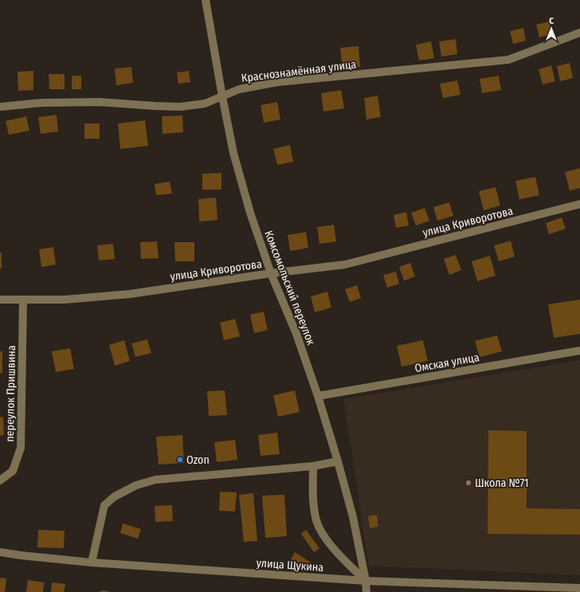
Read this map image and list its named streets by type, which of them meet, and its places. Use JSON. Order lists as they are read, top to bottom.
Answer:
{
  "streets": {
    "street": [
      "Краснознамённая улица",
      "улица Криворотова",
      "Комсомольский переулок",
      "Омская улица",
      "переулок Пришвина",
      "улица Щукина"
    ]
  },
  "crossings": [
    ["Краснознамённая улица", "Комсомольский переулок"],
    ["улица Криворотова", "Комсомольский переулок"],
    ["улица Криворотова", "переулок Пришвина"],
    ["Комсомольский переулок", "Омская улица"],
    ["Комсомольский переулок", "улица Щукина"]
  ],
  "places": ["Ozon", "Школа №71"],
  "north": "top"
}
